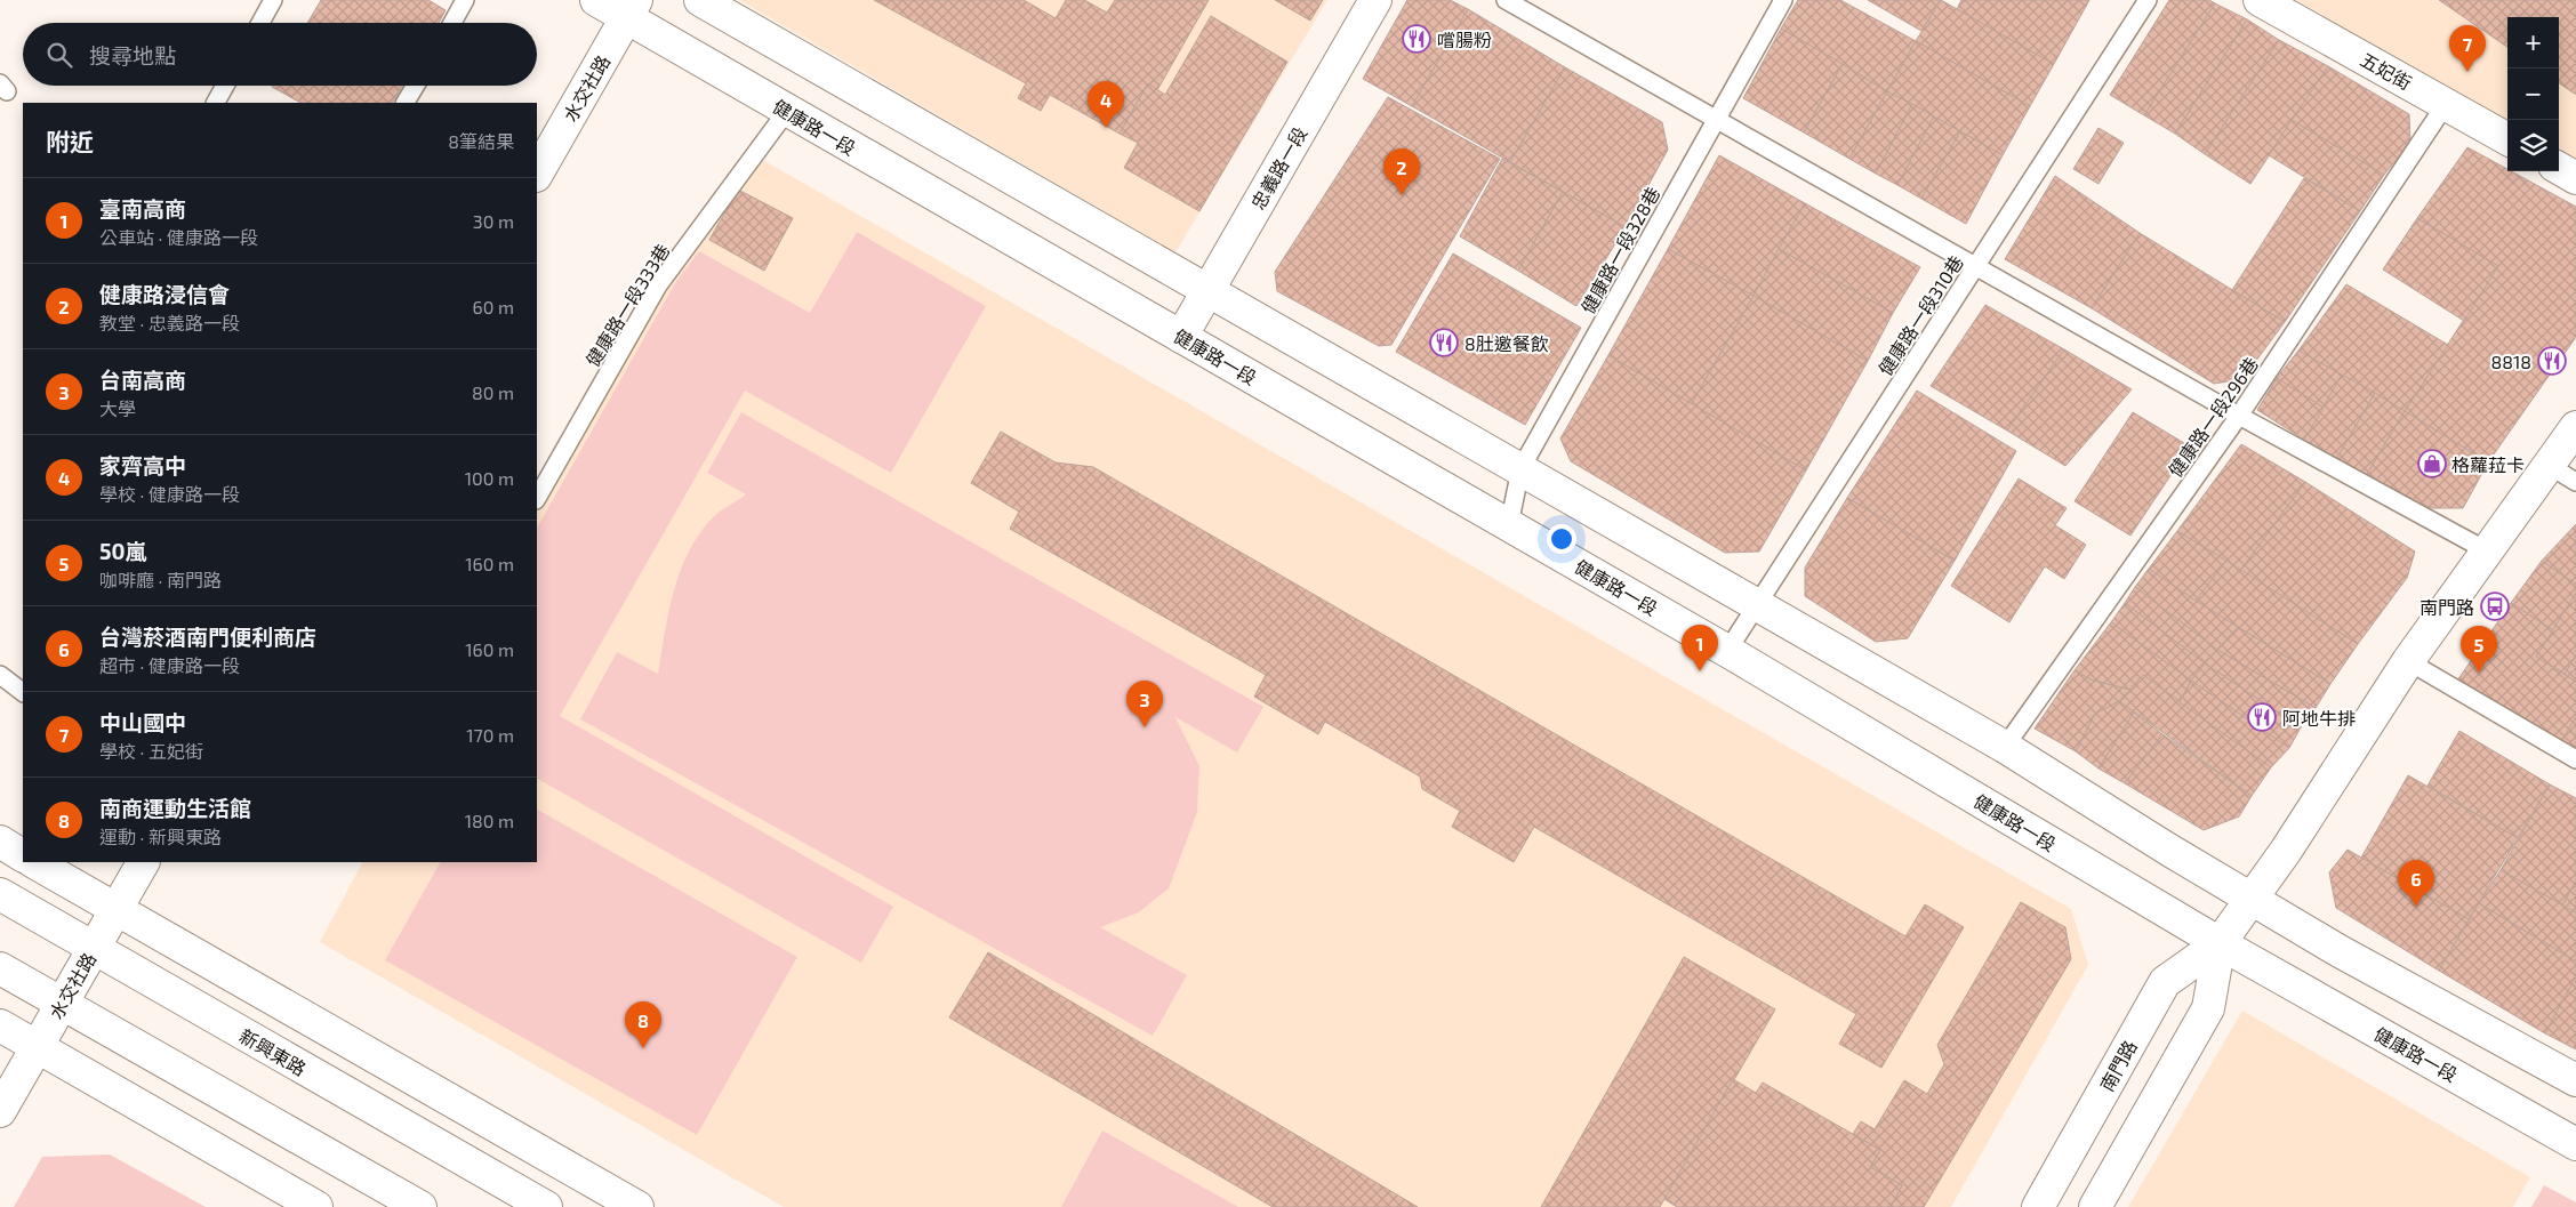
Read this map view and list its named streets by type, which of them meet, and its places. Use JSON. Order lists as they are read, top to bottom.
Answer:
{
  "streets": {
    "street": [
      "五妃街",
      "水交社路",
      "健康路一段",
      "忠義路一段",
      "新興東路",
      "南門路"
    ],
    "lane": [
      "健康路一段328巷",
      "健康路一段333巷",
      "健康路一段310巷",
      "健康路一段296巷"
    ]
  },
  "crossings": [
    ["五妃街", "健康路一段296巷"],
    ["水交社路", "健康路一段"],
    ["水交社路", "新興東路"],
    ["健康路一段", "忠義路一段"],
    ["健康路一段", "健康路一段328巷"],
    ["健康路一段", "健康路一段333巷"],
    ["健康路一段", "健康路一段310巷"],
    ["健康路一段", "南門路"]
  ],
  "places": {
    "restaurant": [
      "嚐腸粉",
      "8肚邀餐飲",
      "8818",
      "阿地牛排"
    ],
    "shop": ["格蘿菈卡"],
    "bus stop": ["南門路"]
  },
  "page": {
    "map_buttons": ["+", "−"],
    "search": "搜尋地點",
    "pins": [
      "7",
      "4",
      "2",
      "1",
      "5",
      "3",
      "6",
      "8"
    ],
    "heading": ["附近", "8筆結果"],
    "list": [
      {
        "mark": "1",
        "name": "臺南高商",
        "note": "公車站 · 健康路一段",
        "value": "30 m"
      },
      {
        "mark": "2",
        "name": "健康路浸信會",
        "note": "教堂 · 忠義路一段",
        "value": "60 m"
      },
      {
        "mark": "3",
        "name": "台南高商",
        "note": "大學",
        "value": "80 m"
      },
      {
        "mark": "4",
        "name": "家齊高中",
        "note": "學校 · 健康路一段",
        "value": "100 m"
      },
      {
        "mark": "5",
        "name": "50嵐",
        "note": "咖啡廳 · 南門路",
        "value": "160 m"
      },
      {
        "mark": "6",
        "name": "台灣菸酒南門便利商店",
        "note": "超市 · 健康路一段",
        "value": "160 m"
      },
      {
        "mark": "7",
        "name": "中山國中",
        "note": "學校 · 五妃街",
        "value": "170 m"
      },
      {
        "mark": "8",
        "name": "南商運動生活館",
        "note": "運動 · 新興東路",
        "value": "180 m"
      }
    ]
  }
}
